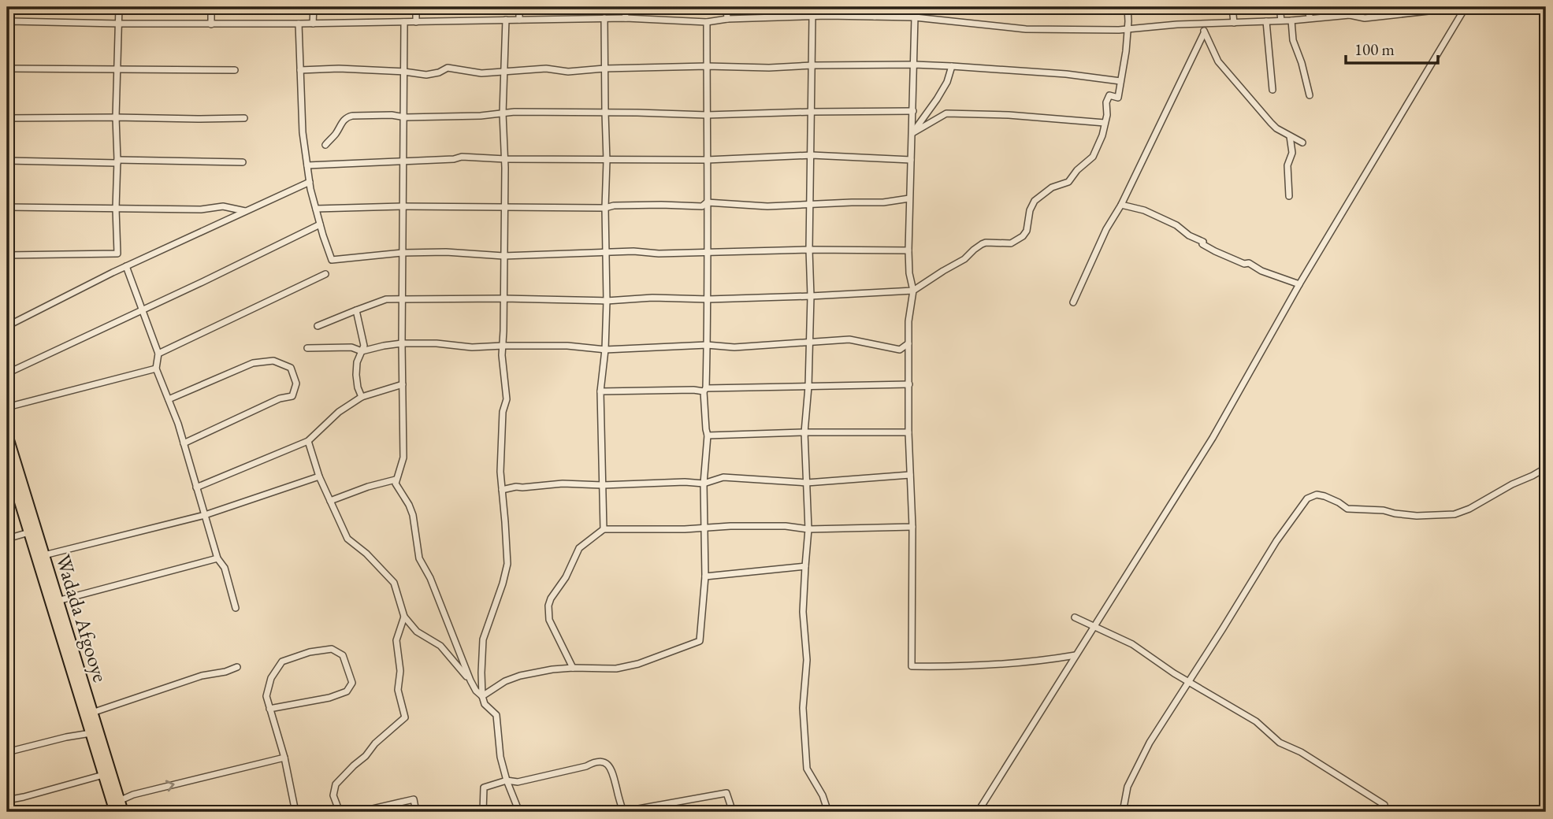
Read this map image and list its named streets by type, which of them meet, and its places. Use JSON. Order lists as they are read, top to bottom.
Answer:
{
  "streets": {
    "highway": ["Wadada Afgooye"]
  },
  "scale_bar": "100 m"
}
